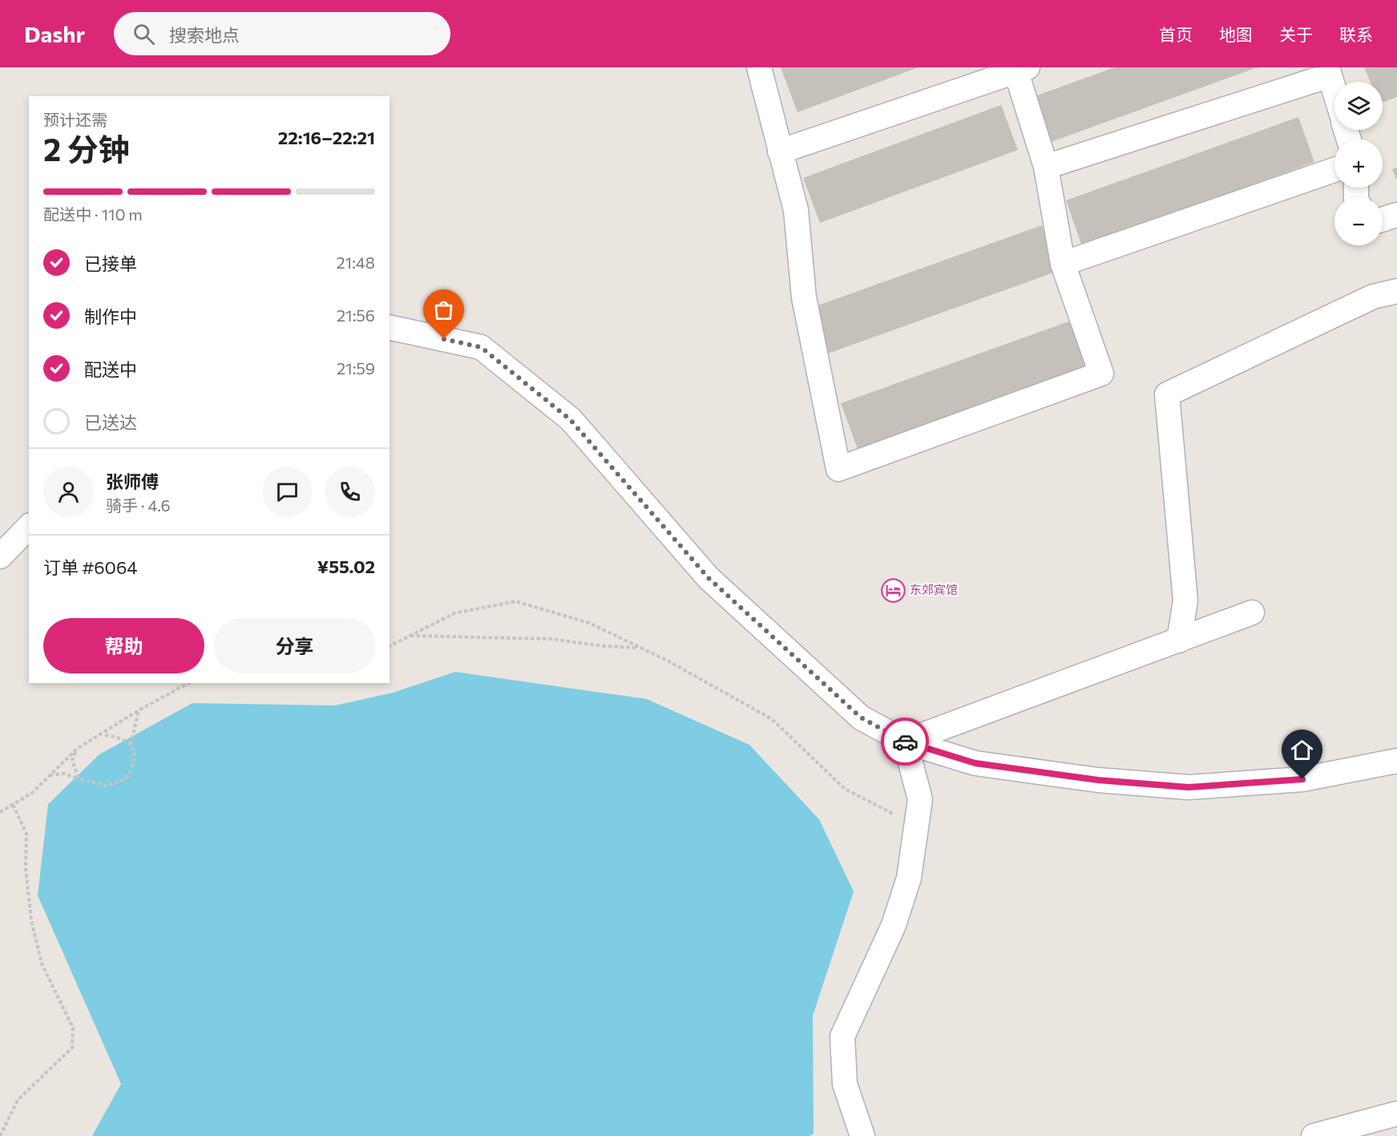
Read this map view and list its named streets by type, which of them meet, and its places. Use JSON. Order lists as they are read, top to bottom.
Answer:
{
  "places": {
    "hotel": ["东郊宾馆"]
  },
  "page": {
    "header": "Dashr",
    "search": "搜索地点",
    "nav": [
      "首页",
      "地图",
      "关于",
      "联系"
    ],
    "map_buttons": ["+", "−"],
    "heading": ["2 分钟", "预计还需", "22:16–22:21"],
    "panel": [
      "张师傅",
      "骑手 · 4.6",
      "订单 #6064",
      "¥55.02"
    ],
    "bar": "配送中 · 110 m",
    "list": [
      ["已接单", "21:48"],
      ["制作中", "21:56"],
      ["配送中", "21:59"],
      "已送达"
    ],
    "buttons": ["帮助", "分享"]
  }
}
